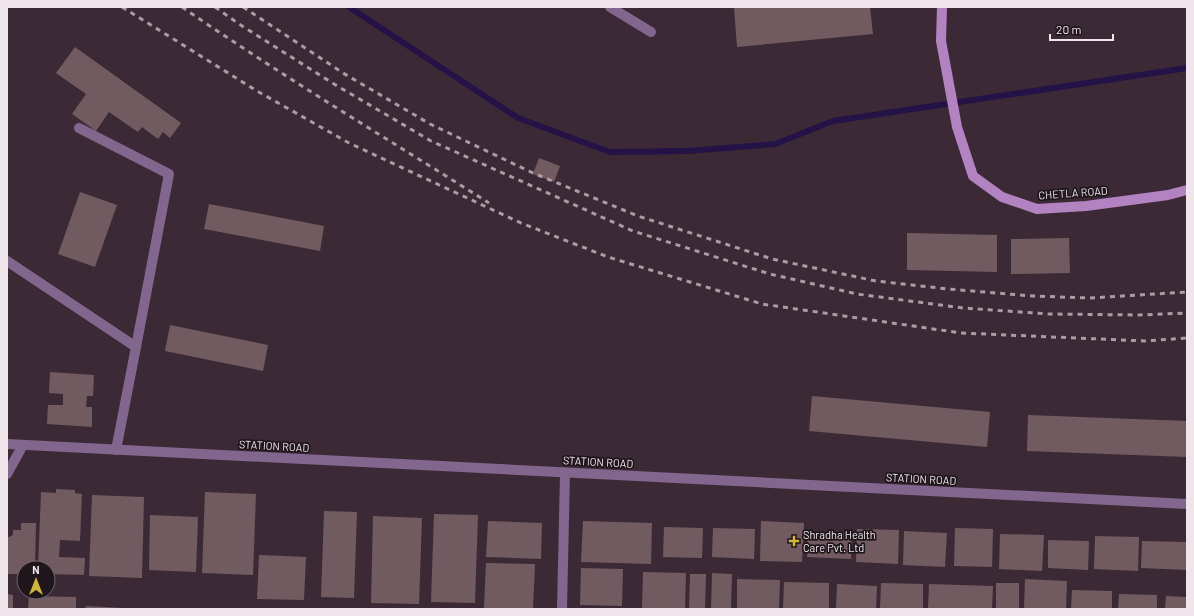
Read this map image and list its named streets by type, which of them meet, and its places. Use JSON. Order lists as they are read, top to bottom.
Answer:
{
  "streets": {
    "main road": ["CHETLA ROAD"],
    "street": ["STATION ROAD"]
  },
  "places": {
    "health": ["Shradha Health Care Pvt. Ltd"]
  },
  "scale_bar": "20 m",
  "north": "top"
}
